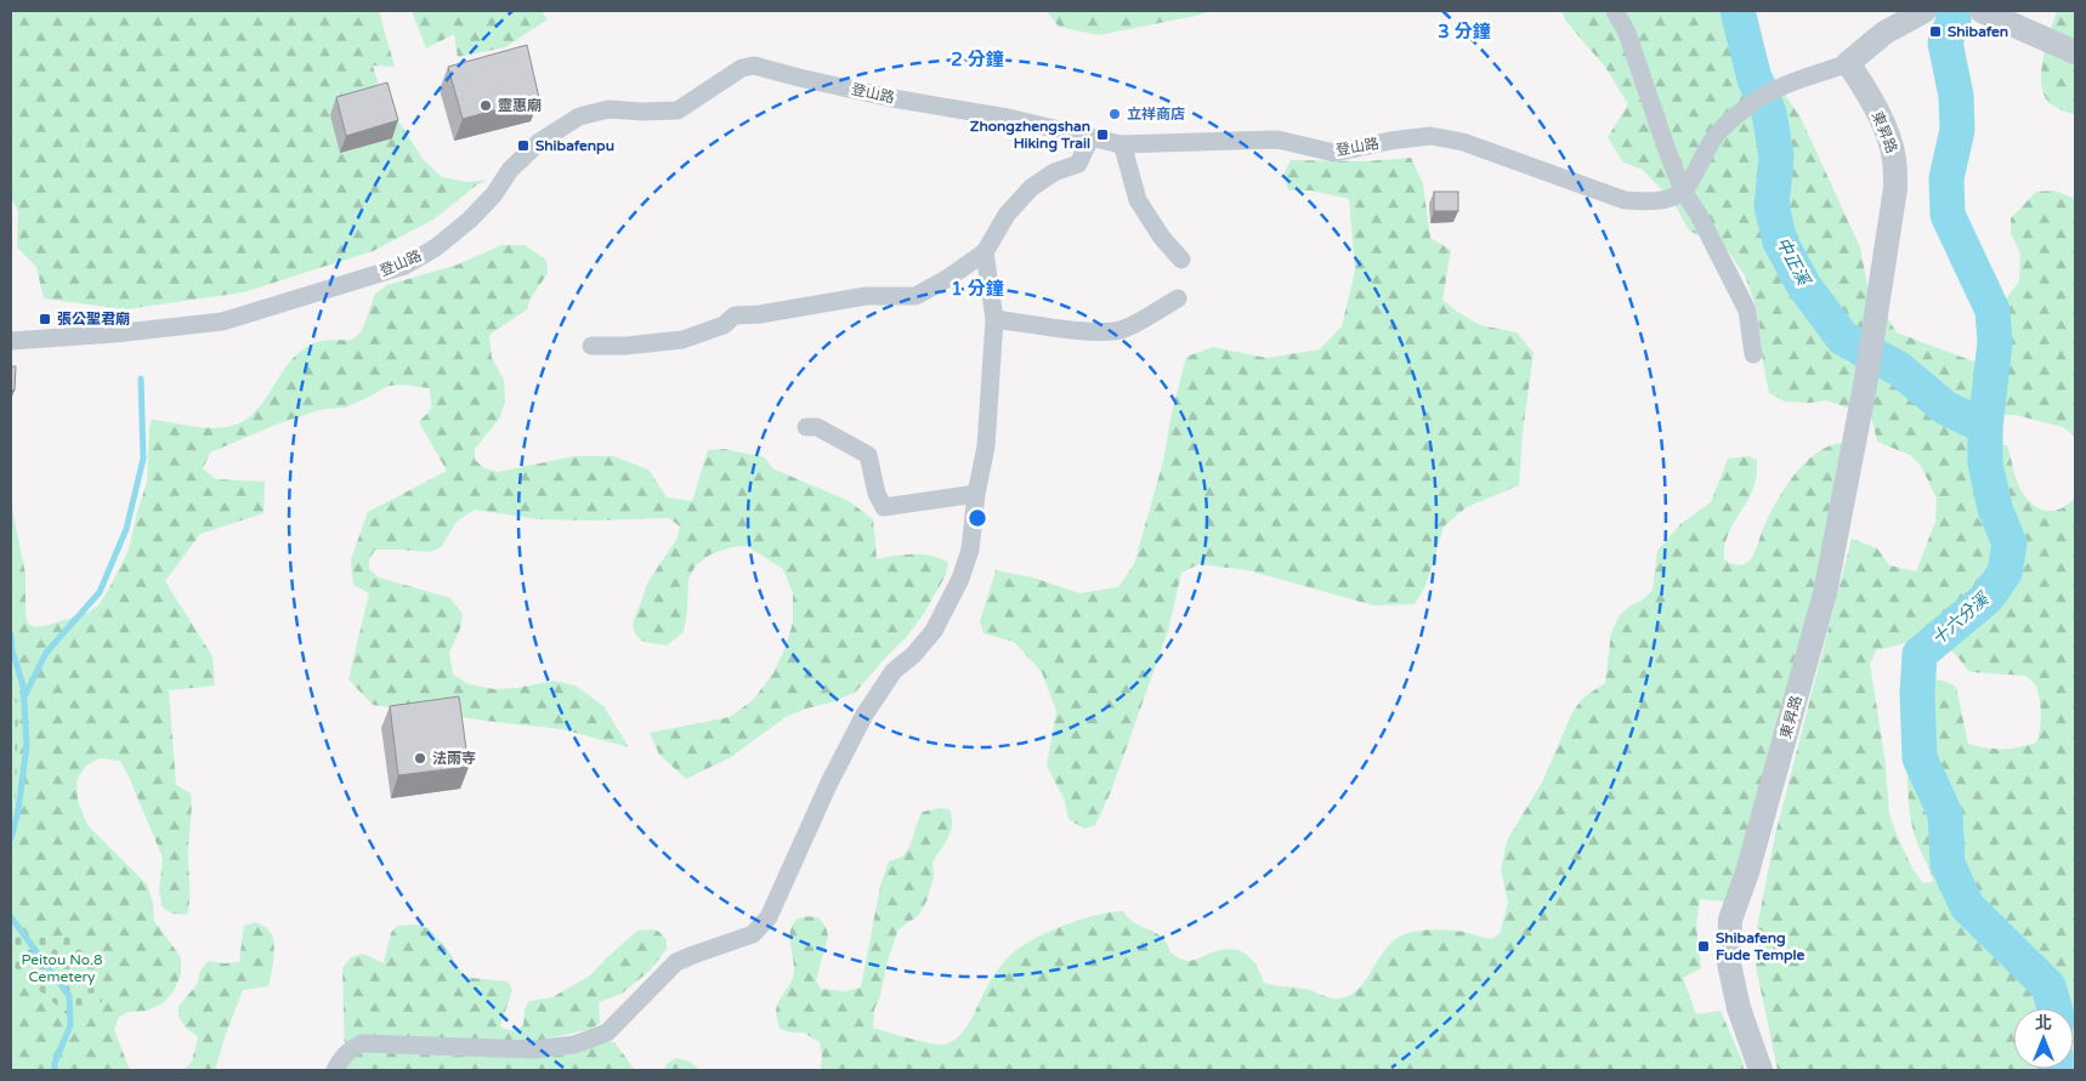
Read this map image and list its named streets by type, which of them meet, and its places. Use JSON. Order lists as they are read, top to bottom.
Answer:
{
  "streets": {
    "street": ["登山路", "東昇路"]
  },
  "water": ["中正溪", "十六分溪"],
  "parks": ["Peitou No.8 Cemetery"],
  "places": {
    "transit": [
      "Shibafen",
      "Zhongzhengshan Hiking Trail",
      "Shibafenpu",
      "張公聖君廟",
      "Shibafeng Fude Temple"
    ],
    "other": ["靈惠廟", "立祥商店", "法雨寺"]
  },
  "north": "top",
  "rings": ["3 分鐘", "2 分鐘", "1 分鐘"]
}
